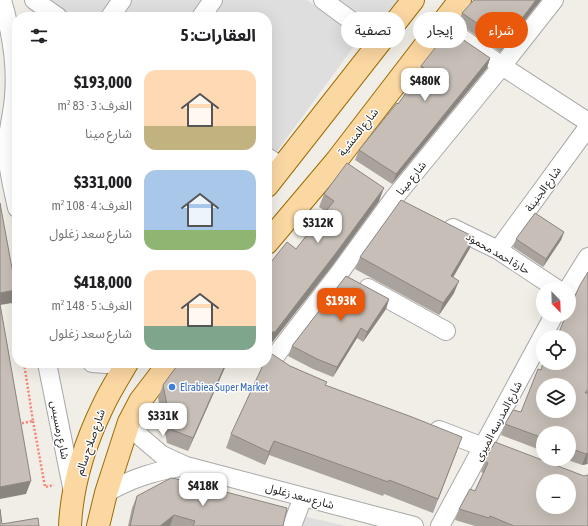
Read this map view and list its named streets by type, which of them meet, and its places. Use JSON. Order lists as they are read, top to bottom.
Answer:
{
  "streets": {
    "main road": ["شارع المنشية", "شارع صلاح سالم"],
    "street": [
      "شارع مينا",
      "شارع الجنينة",
      "حارة احمد محمود",
      "شارع المدرسه الميرى",
      "شارع رمسيس",
      "شارع سعد زغلول"
    ]
  },
  "crossings": [
    ["شارع الجنينة", "حارة احمد محمود"],
    ["شارع رمسيس", "شارع صلاح سالم"]
  ],
  "places": ["Elrabiea Super Market"],
  "north": "bottom right",
  "page": {
    "chip": ["شراء", "إيجار", "تصفية"],
    "heading": "العقارات: 5",
    "list": [
      {
        "name": "$193,000",
        "note": "الغرف: 3 · 83 m² · شارع مينا"
      },
      {
        "name": "$331,000",
        "note": "الغرف: 4 · 108 m² · شارع سعد زغلول"
      },
      {
        "name": "$418,000",
        "note": "الغرف: 5 · 148 m² · شارع سعد زغلول"
      }
    ],
    "price": [
      "$480K",
      "$312K",
      "$193K",
      "$331K",
      "$418K"
    ],
    "map_buttons": ["+", "−"]
  }
}
